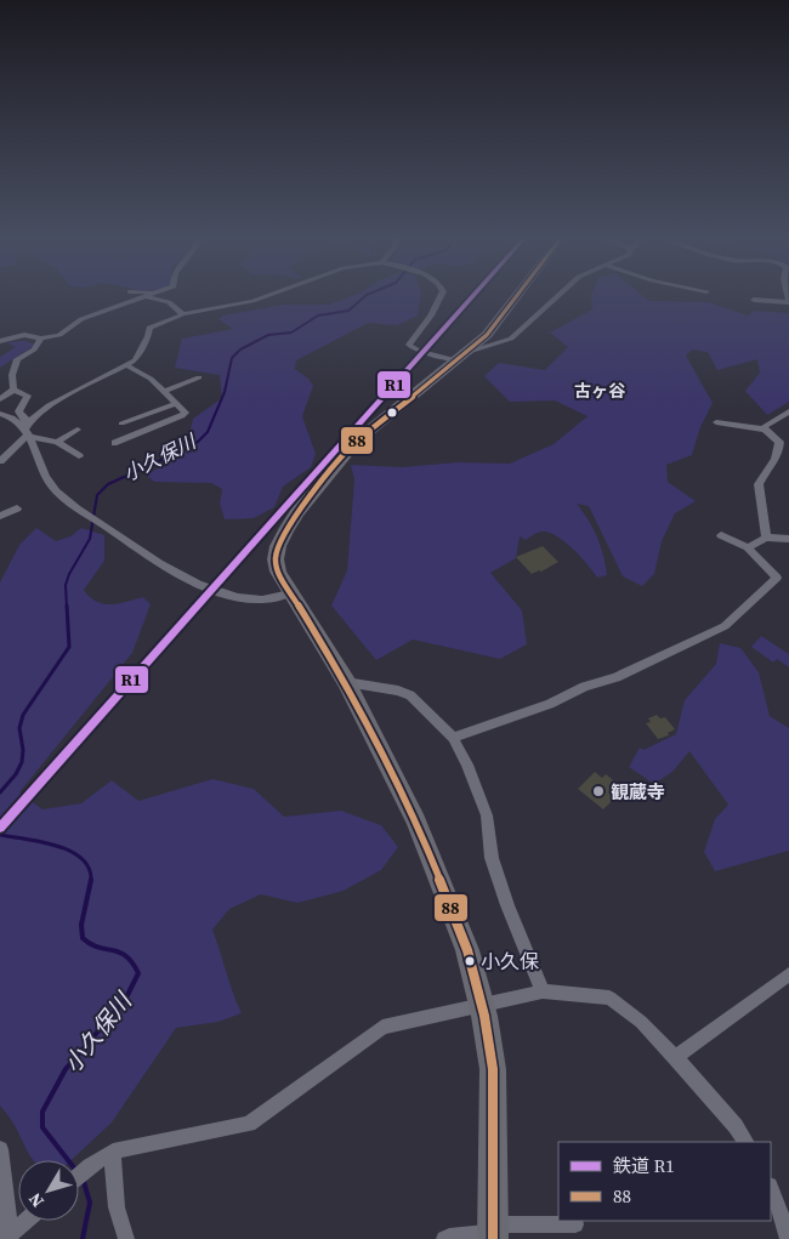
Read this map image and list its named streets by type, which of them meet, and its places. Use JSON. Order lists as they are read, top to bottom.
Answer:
{
  "districts": ["古ヶ谷"],
  "water": ["小久保川"],
  "places": ["観蔵寺", "小久保"],
  "lines": ["rail line R1", "transit line 88"],
  "legend": ["鉄道 R1", "88"],
  "north": "bottom left"
}
